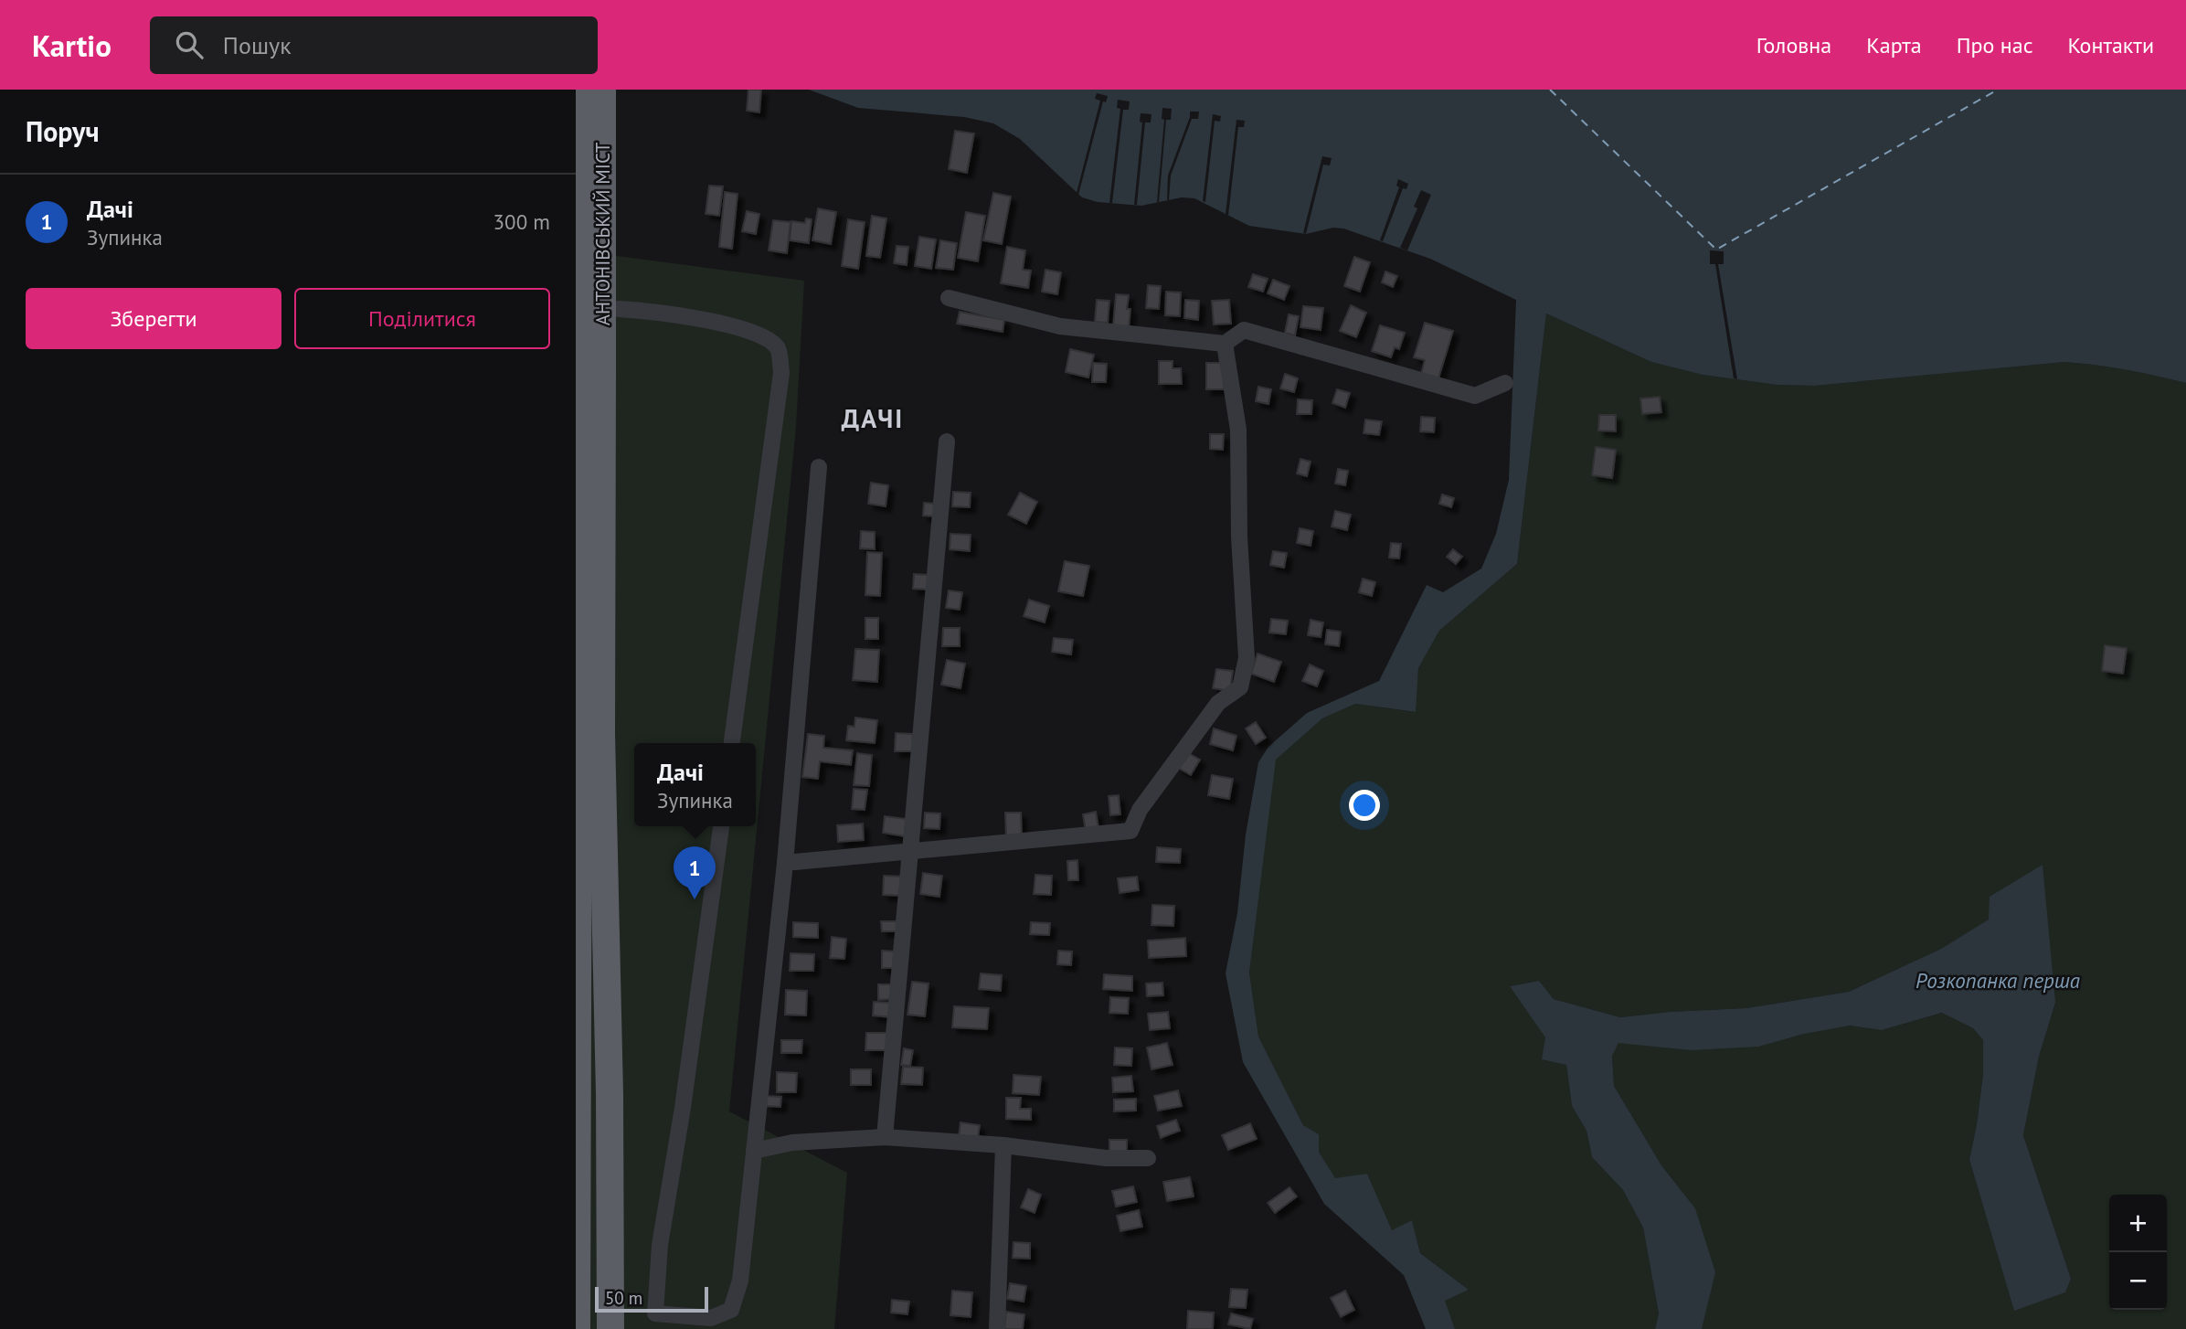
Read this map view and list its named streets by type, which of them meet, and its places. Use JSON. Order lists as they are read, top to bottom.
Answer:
{
  "streets": {
    "highway": ["АНТОНІВСЬКИЙ МІСТ"]
  },
  "districts": ["ДАЧІ"],
  "water": ["Розкопанка перша"],
  "scale_bar": "50 m",
  "page": {
    "header": "Kartio",
    "search": "Пошук",
    "nav": [
      "Головна",
      "Карта",
      "Про нас",
      "Контакти"
    ],
    "heading": "Поруч",
    "list": [
      {
        "mark": "1",
        "name": "Дачі",
        "note": "Зупинка",
        "value": "300 m"
      }
    ],
    "buttons": ["Зберегти", "Поділитися"],
    "popup": ["Дачі", "Зупинка"],
    "pins": "1",
    "map_buttons": ["+", "−"],
    "scale": "50 m"
  }
}
